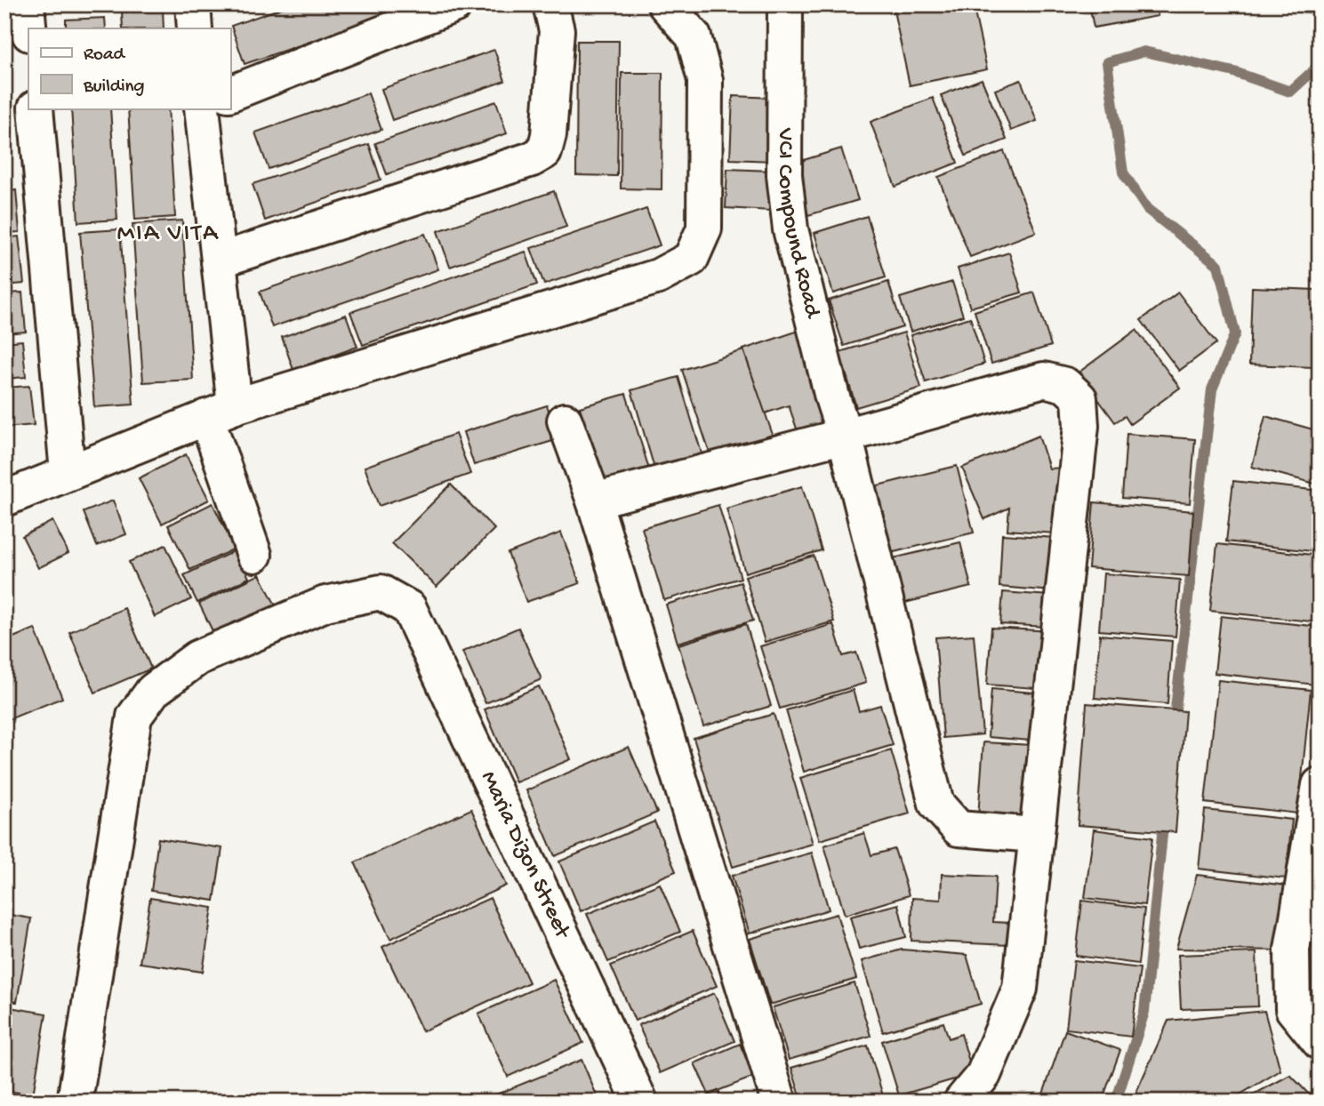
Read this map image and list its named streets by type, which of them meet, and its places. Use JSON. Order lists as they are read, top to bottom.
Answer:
{
  "streets": {
    "street": ["VCI Compound Road", "Maria Dizon Street"]
  },
  "districts": ["MIA VITA"],
  "legend": ["Road", "Building"]
}
